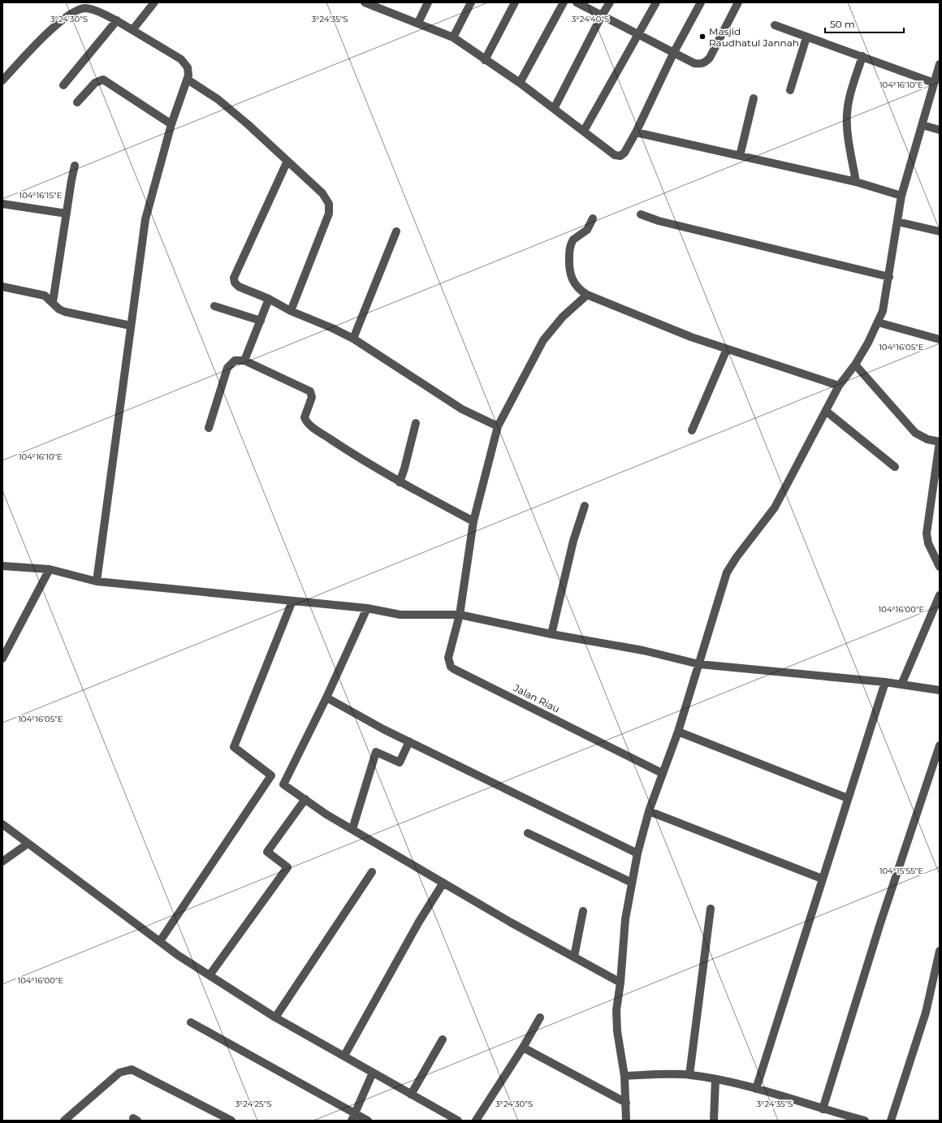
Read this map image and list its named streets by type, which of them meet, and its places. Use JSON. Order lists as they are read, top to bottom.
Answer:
{
  "streets": {
    "street": ["Jalan Riau"]
  },
  "places": ["Masjid Raudhatul Jannah"],
  "scale_bar": "50 m",
  "coordinates": [
    "3°24'30\"S",
    "3°24'40\"S",
    "3°24'35\"S",
    "104°16'10\"E",
    "104°16'15\"E",
    "104°16'05\"E",
    "104°16'00\"E",
    "104°15'55\"E",
    "3°24'25\"S"
  ]
}
